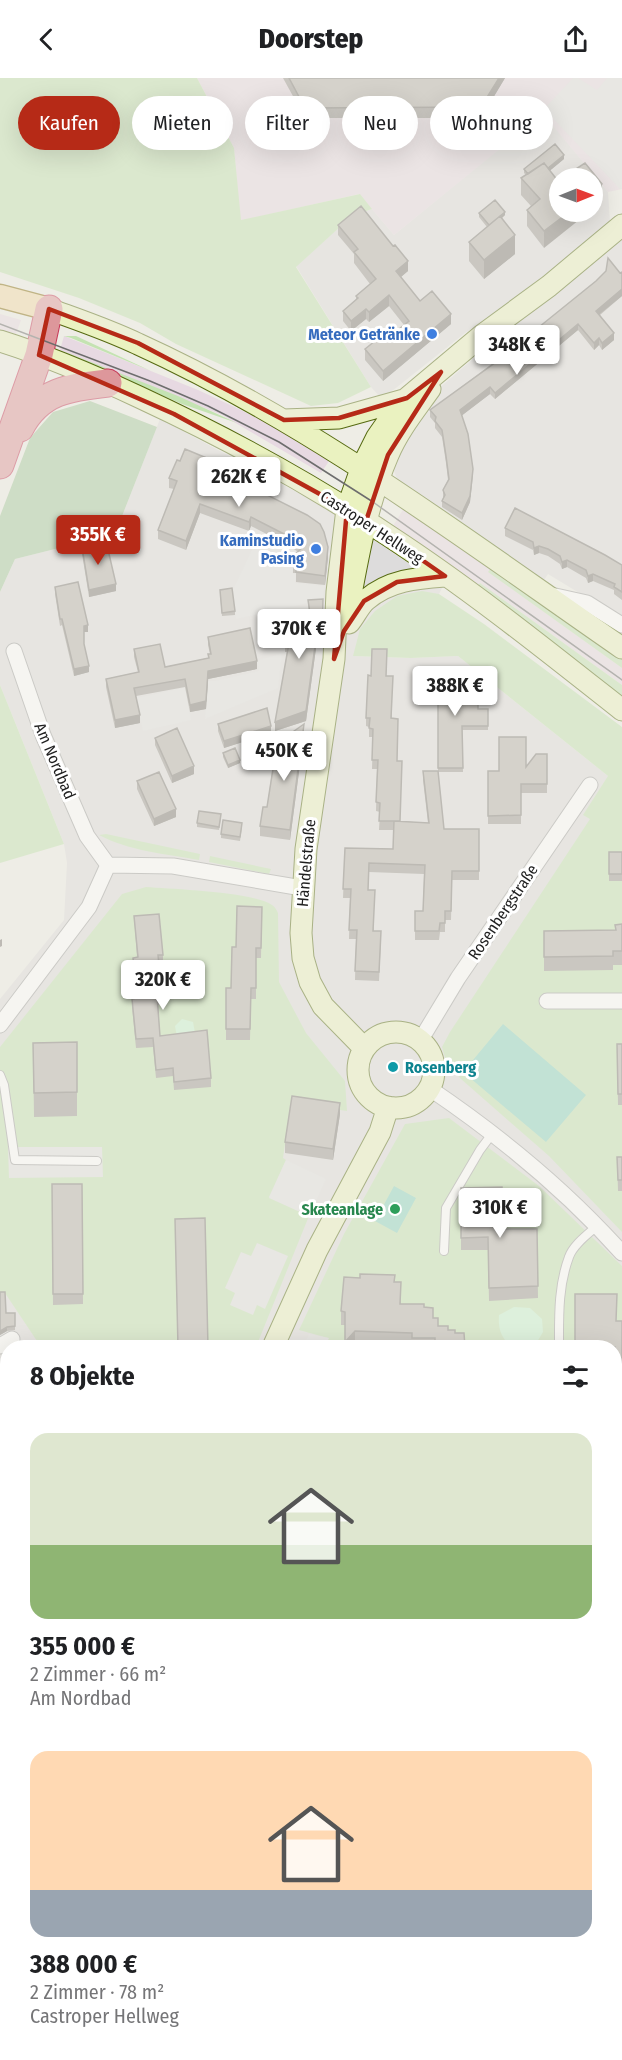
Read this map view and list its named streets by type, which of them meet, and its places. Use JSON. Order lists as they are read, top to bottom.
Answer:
{
  "streets": {
    "main road": ["Castroper Hellweg", "Händelstraße"],
    "street": ["Am Nordbad", "Rosenbergstraße"]
  },
  "crossings": [
    ["Castroper Hellweg", "Händelstraße"],
    ["Händelstraße", "Rosenbergstraße"]
  ],
  "places": [
    "Meteor Getränke",
    "Kaminstudio Pasing",
    "Rosenberg",
    "Skateanlage"
  ],
  "north": "right",
  "page": {
    "header": "Doorstep",
    "chip": [
      "Kaufen",
      "Mieten",
      "Filter",
      "Neu",
      "Wohnung"
    ],
    "price": [
      "348K €",
      "262K €",
      "355K €",
      "370K €",
      "388K €",
      "450K €",
      "320K €",
      "310K €"
    ],
    "heading": "8 Objekte",
    "list": [
      {
        "name": "355 000 €",
        "note": "2 Zimmer · 66 m² · Am Nordbad"
      },
      {
        "name": "388 000 €",
        "note": "2 Zimmer · 78 m² · Castroper Hellweg"
      }
    ]
  }
}
